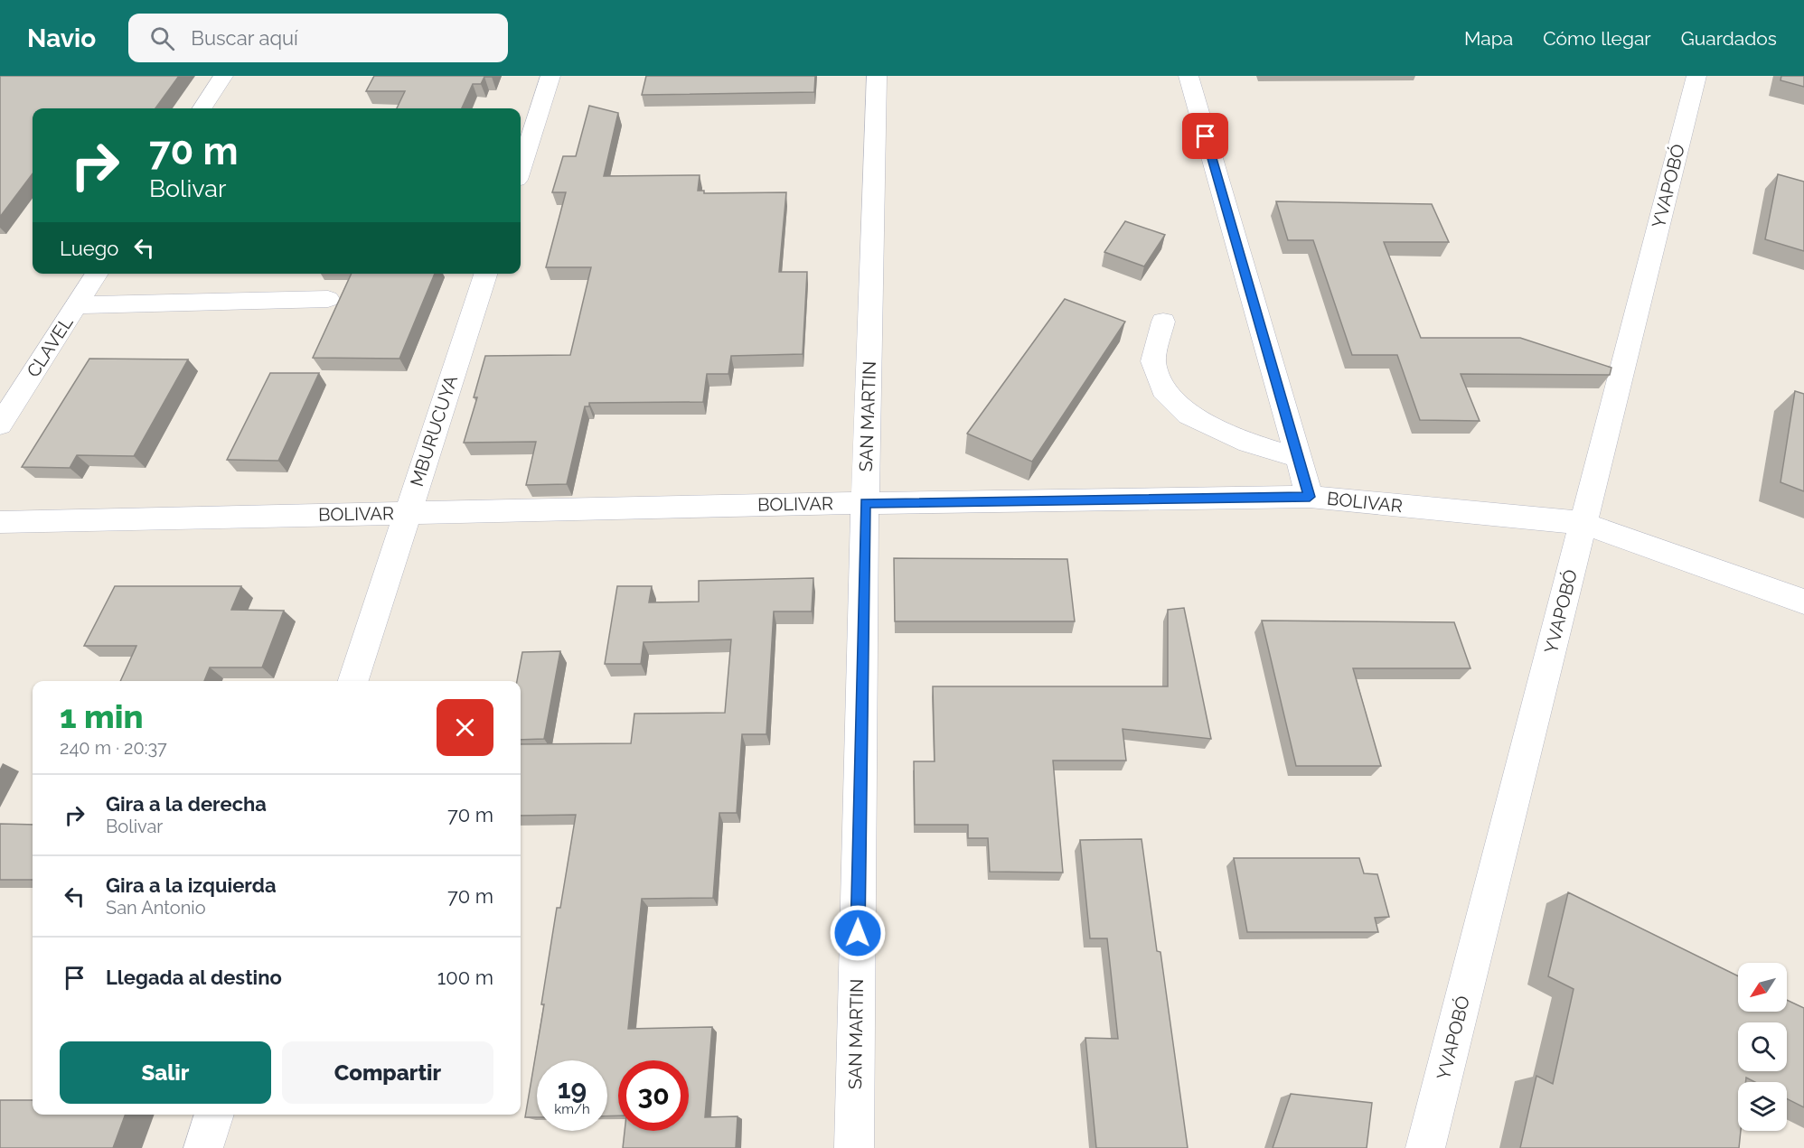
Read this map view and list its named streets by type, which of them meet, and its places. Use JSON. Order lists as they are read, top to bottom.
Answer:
{
  "streets": {
    "street": [
      "YVAPOBÓ",
      "CLAVEL",
      "SAN MARTIN",
      "MBURUCUYA",
      "BOLIVAR"
    ]
  },
  "crossings": [
    ["YVAPOBÓ", "BOLIVAR"],
    ["SAN MARTIN", "BOLIVAR"],
    ["MBURUCUYA", "BOLIVAR"]
  ],
  "north": "bottom left",
  "page": {
    "header": "Navio",
    "search": "Buscar aquí",
    "nav": ["Mapa", "Cómo llegar", "Guardados"],
    "turn": ["70 m", "Bolivar"],
    "then": "Luego",
    "heading": ["1 min", "240 m · 20:37"],
    "list": [
      {
        "name": "Gira a la derecha",
        "note": "Bolivar",
        "value": "70 m"
      },
      {
        "name": "Gira a la izquierda",
        "note": "San Antonio",
        "value": "70 m"
      },
      {
        "name": "Llegada al destino",
        "value": "100 m"
      }
    ],
    "buttons": ["Salir", "Compartir"],
    "speed": "19 km/h",
    "limit": "30"
  }
}
